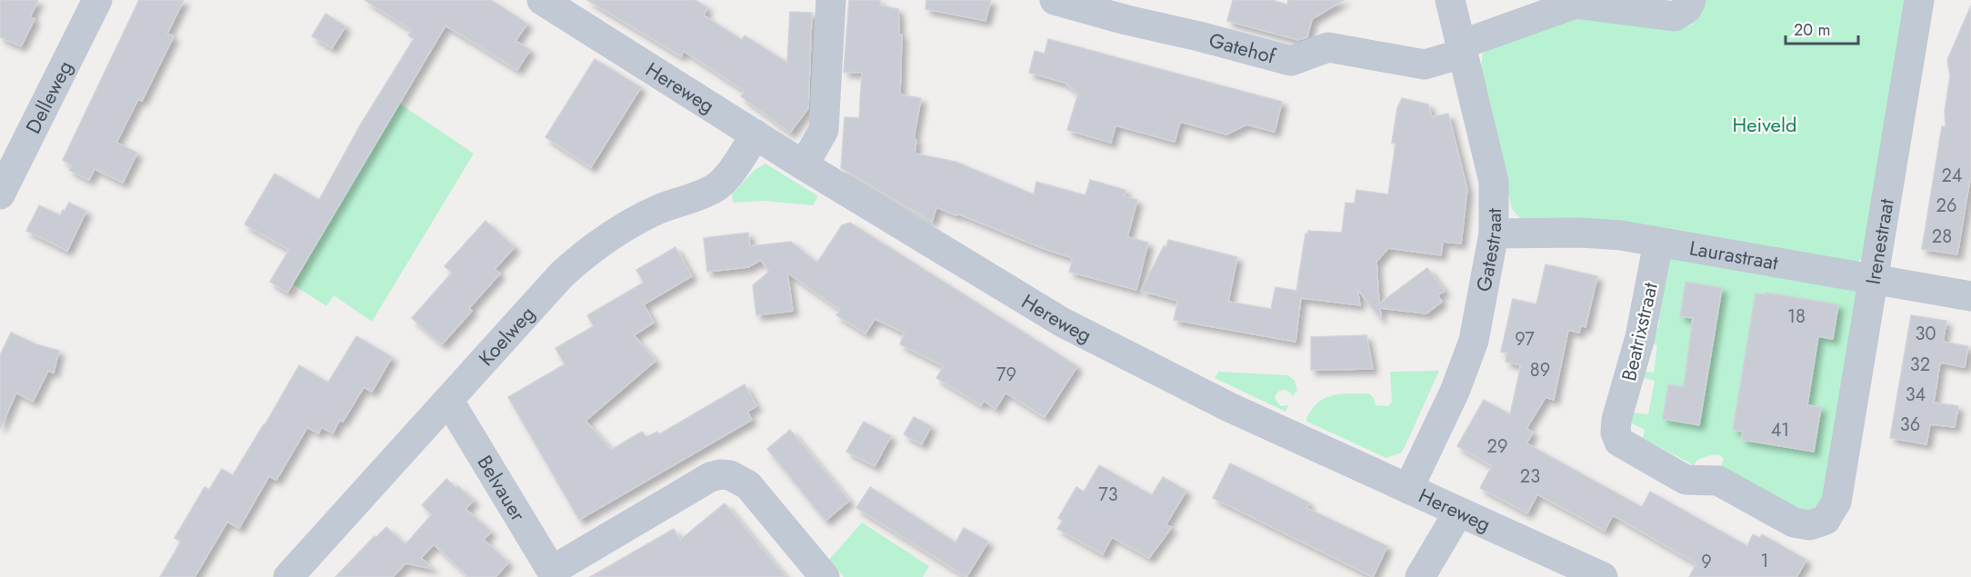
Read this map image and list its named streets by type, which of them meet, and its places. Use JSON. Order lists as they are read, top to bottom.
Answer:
{
  "streets": {
    "street": [
      "Gatehof",
      "Hereweg",
      "Delleweg",
      "Irenestraat",
      "Gatestraat",
      "Laurastraat",
      "Beatrixstraat",
      "Koelweg",
      "Belvauer"
    ]
  },
  "crossings": [
    ["Gatehof", "Gatestraat"],
    ["Hereweg", "Gatestraat"],
    ["Hereweg", "Koelweg"],
    ["Irenestraat", "Laurastraat"],
    ["Irenestraat", "Beatrixstraat"],
    ["Gatestraat", "Laurastraat"],
    ["Laurastraat", "Beatrixstraat"],
    ["Koelweg", "Belvauer"]
  ],
  "parks": ["Heiveld"],
  "house_numbers": [
    "24",
    "26",
    "28",
    "18",
    "30",
    "97",
    "32",
    "89",
    "79",
    "34",
    "36",
    "41",
    "29",
    "23",
    "73",
    "1",
    "9"
  ],
  "scale_bar": "20 m"
}
